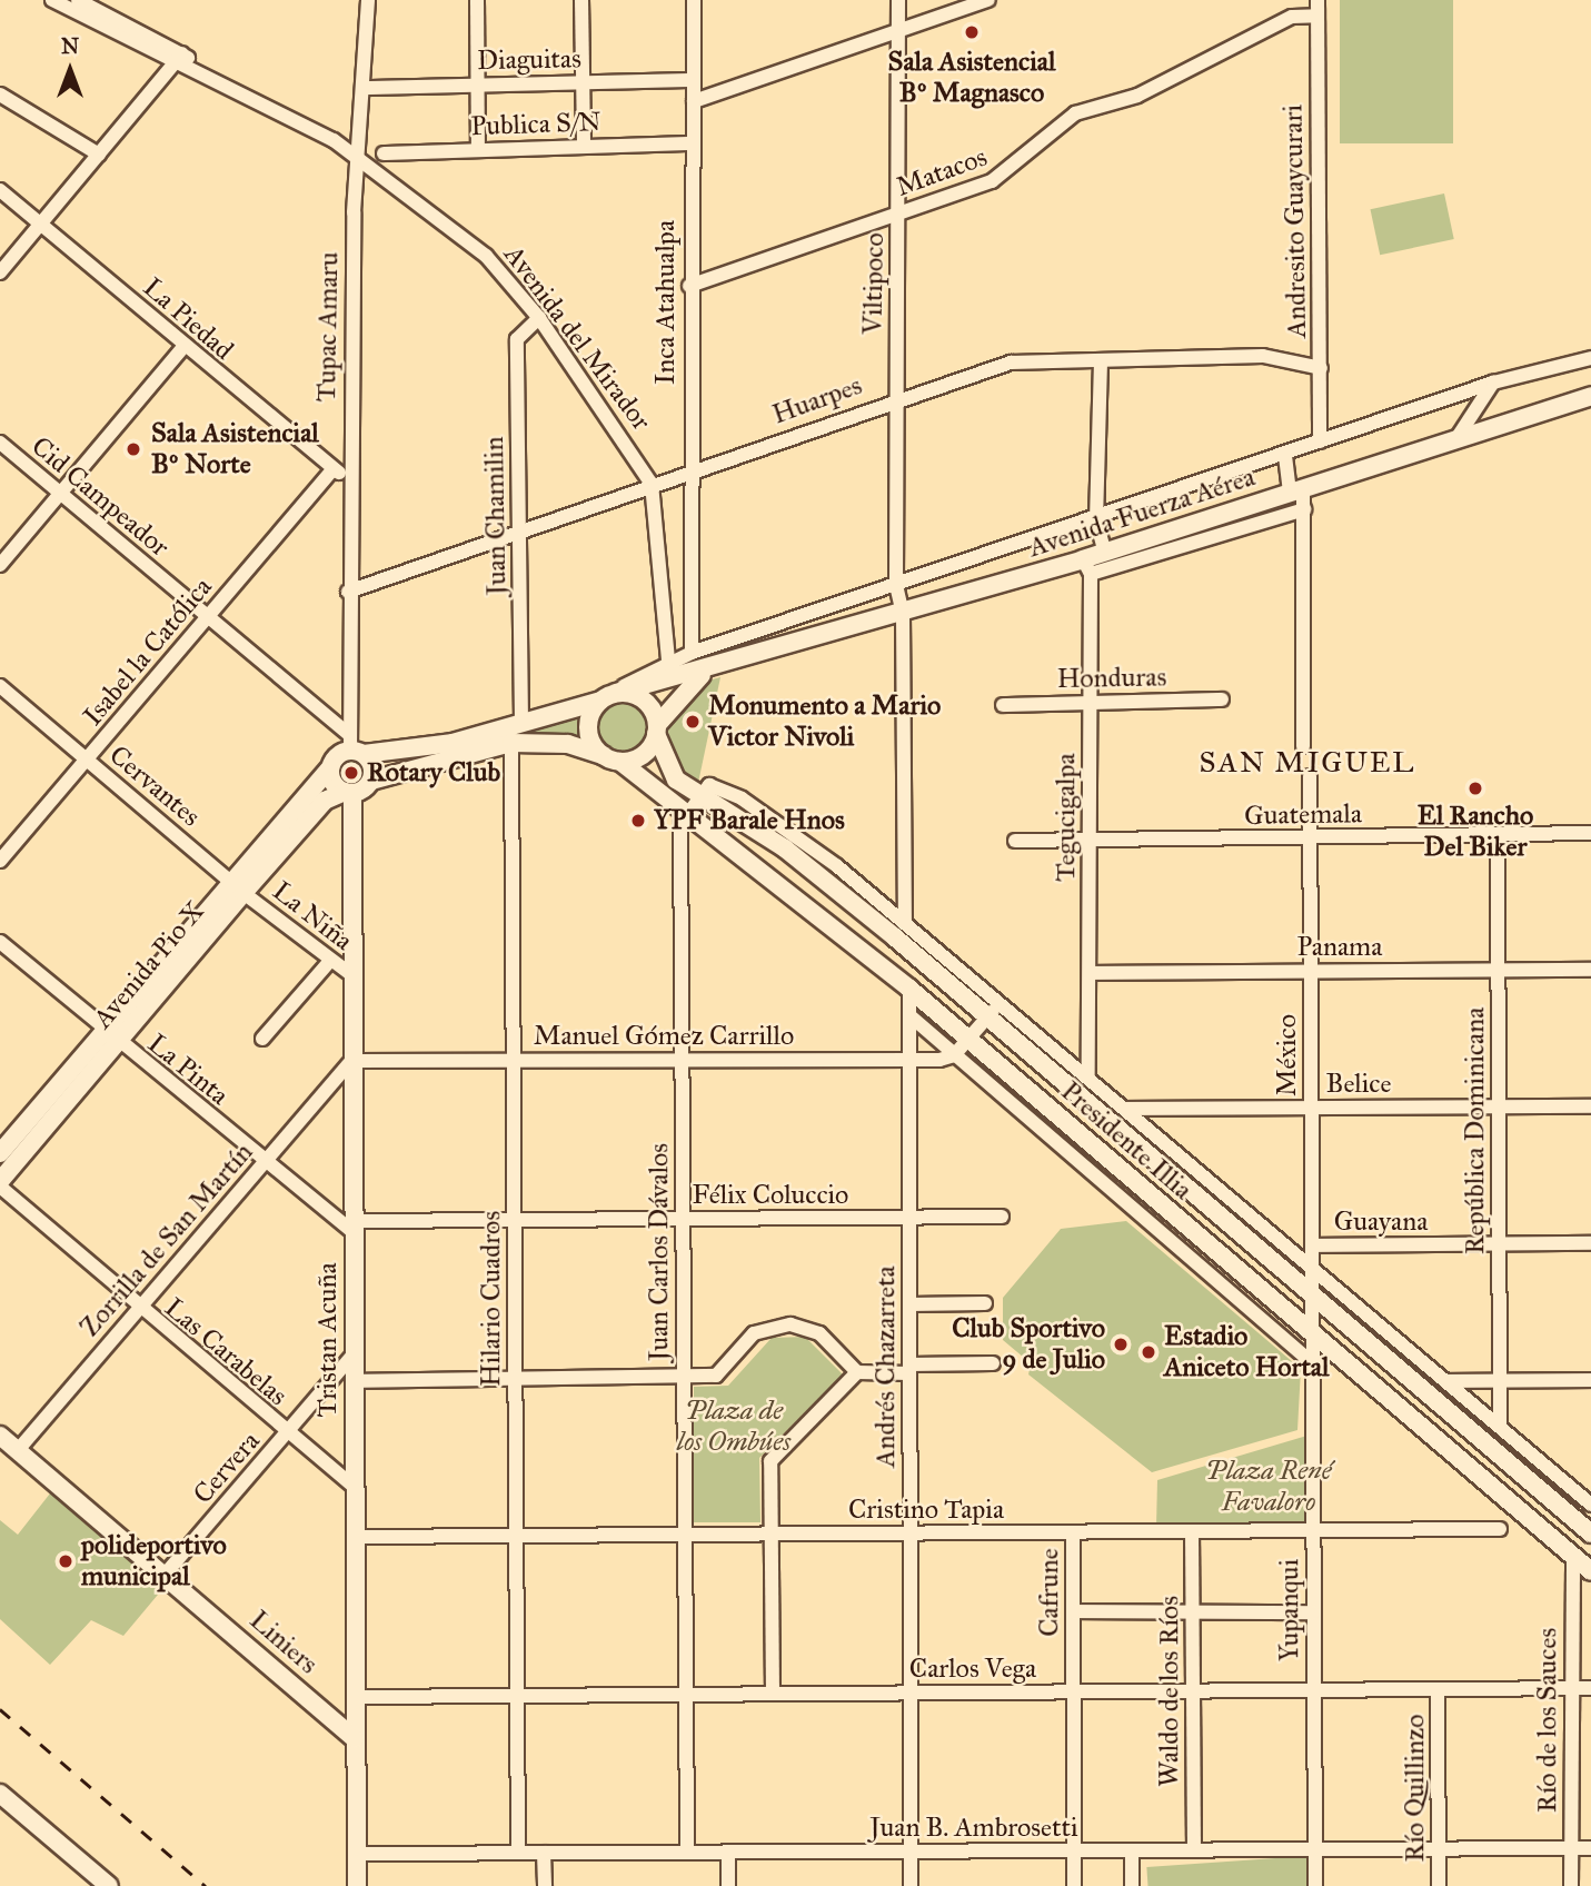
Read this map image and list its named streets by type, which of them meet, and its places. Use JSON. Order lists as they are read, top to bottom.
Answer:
{
  "streets": {
    "main road": [
      "Avenida Fuerza Aérea",
      "Avenida Pio X",
      "Presidente Illia",
      "Tristan Acuña",
      "Liniers"
    ],
    "street": [
      "Diaguitas",
      "Publica S/N",
      "Matacos",
      "Andresito Guaycurari",
      "Viltipoco",
      "Inca Atahualpa",
      "La Piedad",
      "Tupac Amaru",
      "Avenida del Mirador",
      "Huarpes",
      "Cid Campeador",
      "Juan Chamilin",
      "Isabel la Católica",
      "Honduras",
      "Cervantes",
      "Guatemala",
      "Tegucigalpa",
      "La Niña",
      "Panama",
      "Manuel Gómez Carrillo",
      "México",
      "La Pinta",
      "Belice",
      "República Dominicana",
      "Félix Coluccio",
      "Guayana",
      "Zorrilla de San Martín",
      "Juan Carlos Dávalos",
      "Hilario Cuadros",
      "Las Carabelas",
      "Andrés Chazarreta",
      "Cervera",
      "Cristino Tapia",
      "Cafrune",
      "Yupanqui",
      "Carlos Vega",
      "Waldo de los Ríos",
      "Río de los Sauces",
      "Río Quillinzo",
      "Juan B. Ambrosetti"
    ]
  },
  "crossings": [
    ["Diaguitas", "Inca Atahualpa"],
    ["Diaguitas", "Tupac Amaru"],
    ["Publica S/N", "Inca Atahualpa"],
    ["Matacos", "Andresito Guaycurari"],
    ["Matacos", "Viltipoco"],
    ["Matacos", "Inca Atahualpa"],
    ["Andresito Guaycurari", "Huarpes"],
    ["Viltipoco", "Huarpes"],
    ["Viltipoco", "Avenida Fuerza Aérea"],
    ["Inca Atahualpa", "Huarpes"],
    ["La Piedad", "Isabel la Católica"],
    ["Tupac Amaru", "Avenida del Mirador"],
    ["Tupac Amaru", "Huarpes"],
    ["Tupac Amaru", "Cid Campeador"],
    ["Tupac Amaru", "Avenida Fuerza Aérea"],
    ["Tupac Amaru", "Avenida Pio X"],
    ["Avenida del Mirador", "Huarpes"],
    ["Avenida del Mirador", "Juan Chamilin"],
    ["Huarpes", "Juan Chamilin"],
    ["Cid Campeador", "Avenida Fuerza Aérea"],
    ["Cid Campeador", "Isabel la Católica"],
    ["Cid Campeador", "Avenida Pio X"],
    ["Avenida Fuerza Aérea", "Juan Chamilin"],
    ["Avenida Fuerza Aérea", "Tegucigalpa"],
    ["Avenida Fuerza Aérea", "Avenida Pio X"],
    ["Avenida Fuerza Aérea", "Presidente Illia"],
    ["Isabel la Católica", "Cervantes"],
    ["Honduras", "Tegucigalpa"],
    ["Cervantes", "La Niña"],
    ["Cervantes", "Avenida Pio X"],
    ["Guatemala", "Tegucigalpa"],
    ["Guatemala", "México"],
    ["Guatemala", "República Dominicana"],
    ["Tegucigalpa", "Panama"],
    ["La Niña", "Avenida Pio X"],
    ["La Niña", "Tristan Acuña"],
    ["Panama", "México"],
    ["Panama", "República Dominicana"],
    ["Avenida Pio X", "La Pinta"],
    ["Avenida Pio X", "Presidente Illia"],
    ["Avenida Pio X", "Hilario Cuadros"],
    ["Avenida Pio X", "Tristan Acuña"],
    ["Avenida Pio X", "Las Carabelas"],
    ["Manuel Gómez Carrillo", "Zorrilla de San Martín"],
    ["Manuel Gómez Carrillo", "Juan Carlos Dávalos"],
    ["Manuel Gómez Carrillo", "Hilario Cuadros"],
    ["Manuel Gómez Carrillo", "Tristan Acuña"],
    ["Manuel Gómez Carrillo", "Andrés Chazarreta"],
    ["México", "Belice"],
    ["México", "Presidente Illia"],
    ["México", "Guayana"],
    ["México", "Yupanqui"],
    ["La Pinta", "Félix Coluccio"],
    ["La Pinta", "Zorrilla de San Martín"],
    ["La Pinta", "Tristan Acuña"],
    ["Belice", "República Dominicana"],
    ["República Dominicana", "Guayana"],
    ["Presidente Illia", "Juan Carlos Dávalos"],
    ["Presidente Illia", "Hilario Cuadros"],
    ["Presidente Illia", "Andrés Chazarreta"],
    ["Presidente Illia", "Yupanqui"],
    ["Presidente Illia", "Río de los Sauces"],
    ["Félix Coluccio", "Juan Carlos Dávalos"],
    ["Félix Coluccio", "Hilario Cuadros"],
    ["Félix Coluccio", "Tristan Acuña"],
    ["Félix Coluccio", "Andrés Chazarreta"],
    ["Zorrilla de San Martín", "Tristan Acuña"],
    ["Zorrilla de San Martín", "Las Carabelas"],
    ["Zorrilla de San Martín", "Liniers"],
    ["Juan Carlos Dávalos", "Cristino Tapia"],
    ["Juan Carlos Dávalos", "Carlos Vega"],
    ["Juan Carlos Dávalos", "Juan B. Ambrosetti"],
    ["Hilario Cuadros", "Cristino Tapia"],
    ["Hilario Cuadros", "Carlos Vega"],
    ["Hilario Cuadros", "Juan B. Ambrosetti"],
    ["Tristan Acuña", "Las Carabelas"],
    ["Tristan Acuña", "Cervera"],
    ["Tristan Acuña", "Cristino Tapia"],
    ["Tristan Acuña", "Liniers"],
    ["Tristan Acuña", "Carlos Vega"],
    ["Tristan Acuña", "Juan B. Ambrosetti"],
    ["Las Carabelas", "Cervera"],
    ["Andrés Chazarreta", "Cristino Tapia"],
    ["Andrés Chazarreta", "Carlos Vega"],
    ["Andrés Chazarreta", "Juan B. Ambrosetti"],
    ["Cervera", "Liniers"],
    ["Cristino Tapia", "Cafrune"],
    ["Cristino Tapia", "Yupanqui"],
    ["Cristino Tapia", "Waldo de los Ríos"],
    ["Cafrune", "Carlos Vega"],
    ["Cafrune", "Juan B. Ambrosetti"],
    ["Yupanqui", "Carlos Vega"],
    ["Yupanqui", "Juan B. Ambrosetti"],
    ["Carlos Vega", "Waldo de los Ríos"],
    ["Carlos Vega", "Río de los Sauces"],
    ["Carlos Vega", "Río Quillinzo"],
    ["Waldo de los Ríos", "Juan B. Ambrosetti"],
    ["Río de los Sauces", "Juan B. Ambrosetti"],
    ["Río Quillinzo", "Juan B. Ambrosetti"]
  ],
  "districts": ["SAN MIGUEL"],
  "parks": ["Plaza de los Ombúes", "Plaza René Favaloro"],
  "places": [
    "Sala Asistencial Bº Magnasco",
    "Sala Asistencial Bº Norte",
    "Monumento a Mario Victor Nivoli",
    "Rotary Club",
    "El Rancho Del Biker",
    "YPF Barale Hnos",
    "Club Sportivo 9 de Julio",
    "Estadio Aniceto Hortal",
    "polideportivo municipal"
  ],
  "north": "top"
}
